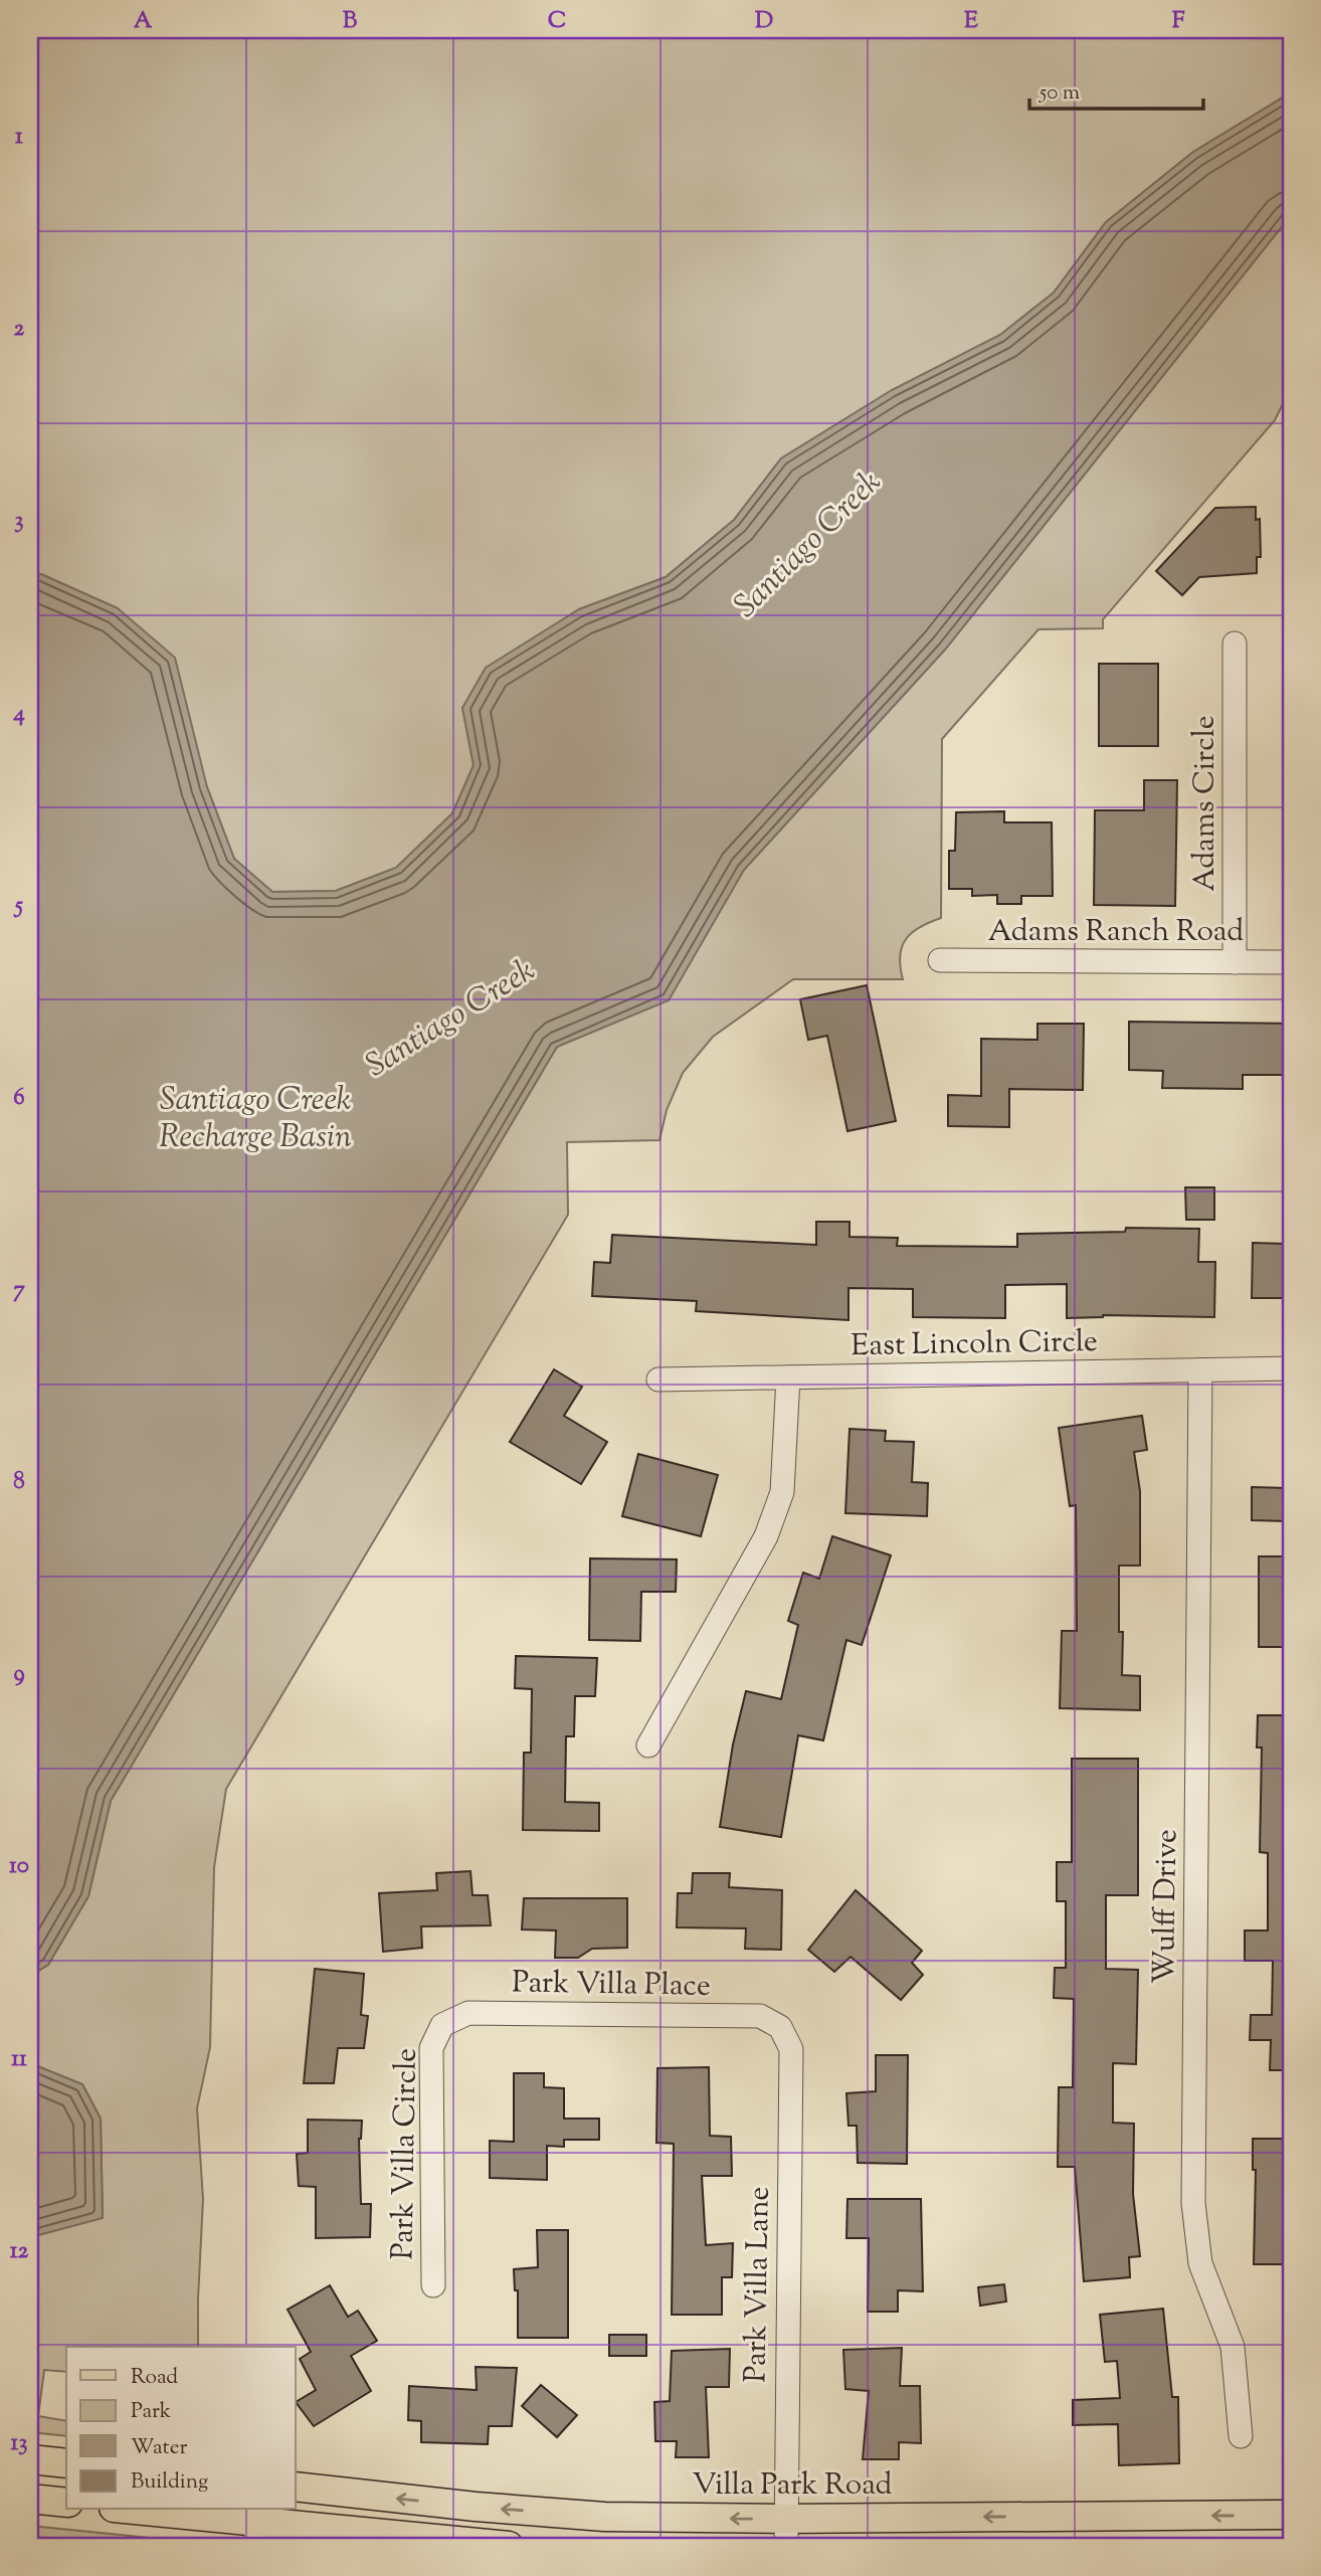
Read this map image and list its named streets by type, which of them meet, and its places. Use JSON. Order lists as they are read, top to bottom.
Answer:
{
  "streets": {
    "main road": ["Villa Park Road"],
    "street": [
      "Adams Circle",
      "Adams Ranch Road",
      "East Lincoln Circle",
      "Wulff Drive",
      "Park Villa Place",
      "Park Villa Circle",
      "Park Villa Lane"
    ]
  },
  "crossings": [
    ["Adams Circle", "Adams Ranch Road"],
    ["East Lincoln Circle", "Wulff Drive"],
    ["Park Villa Place", "Park Villa Circle"],
    ["Park Villa Place", "Park Villa Lane"],
    ["Park Villa Lane", "Villa Park Road"]
  ],
  "one_way": ["Villa Park Road"],
  "water": ["Santiago Creek", "Santiago Creek Recharge Basin"],
  "legend": [
    "Road",
    "Park",
    "Water",
    "Building"
  ],
  "scale_bar": "50 m",
  "grid": {
    "columns": [
      "A",
      "B",
      "C",
      "D",
      "E",
      "F"
    ],
    "rows": [
      "1",
      "2",
      "3",
      "4",
      "5",
      "6",
      "7",
      "8",
      "9",
      "10",
      "11",
      "12",
      "13"
    ]
  }
}
